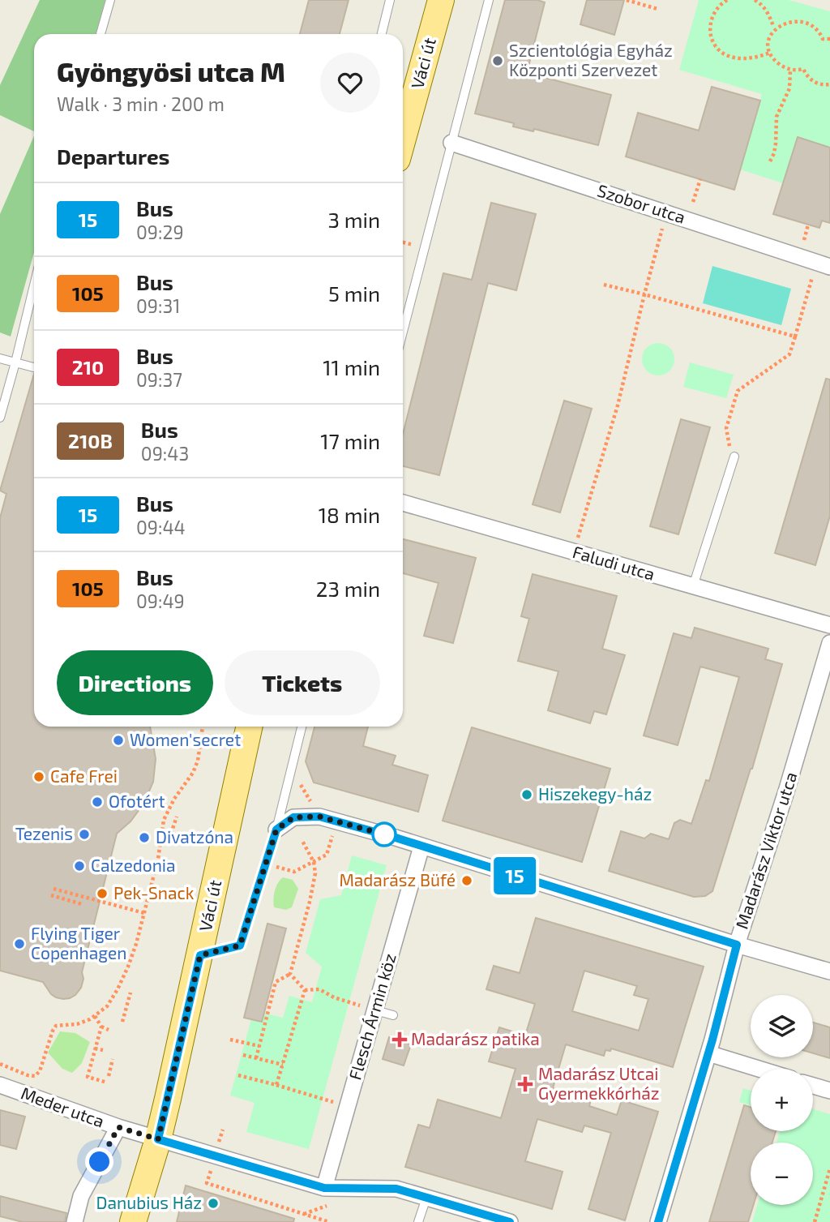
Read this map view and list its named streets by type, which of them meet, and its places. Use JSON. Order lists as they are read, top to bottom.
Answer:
{
  "streets": {
    "main road": ["Váci út"],
    "street": [
      "Szobor utca",
      "Faludi utca",
      "Madarász Viktor utca",
      "Flesch Ármin köz",
      "Meder utca"
    ]
  },
  "crossings": [
    ["Váci út", "Meder utca"],
    ["Flesch Ármin köz", "Meder utca"]
  ],
  "places": {
    "other": [
      "Szcientológia Egyház Központi Szervezet",
      "Women'secret",
      "Cafe Frei",
      "Hiszekegy-ház",
      "Ofotért",
      "Tezenis",
      "Divatzóna",
      "Calzedonia",
      "Madarász Büfé",
      "Pek-Snack",
      "Flying Tiger Copenhagen",
      "Danubius Ház"
    ],
    "health": ["Madarász patika", "Madarász Utcai Gyermekkórház"]
  },
  "lines": ["bus line 15"],
  "page": {
    "on_map": "15",
    "heading": [
      ["Gyöngyösi utca M", "Walk · 3 min · 200 m"],
      "Departures"
    ],
    "list": [
      {
        "mark": "15",
        "name": "Bus",
        "note": "09:29",
        "value": "3 min"
      },
      {
        "mark": "105",
        "name": "Bus",
        "note": "09:31",
        "value": "5 min"
      },
      {
        "mark": "210",
        "name": "Bus",
        "note": "09:37",
        "value": "11 min"
      },
      {
        "mark": "210B",
        "name": "Bus",
        "note": "09:43",
        "value": "17 min"
      },
      {
        "mark": "15",
        "name": "Bus",
        "note": "09:44",
        "value": "18 min"
      },
      {
        "mark": "105",
        "name": "Bus",
        "note": "09:49",
        "value": "23 min"
      }
    ],
    "buttons": ["Directions", "Tickets"],
    "map_buttons": ["+", "−"]
  }
}
